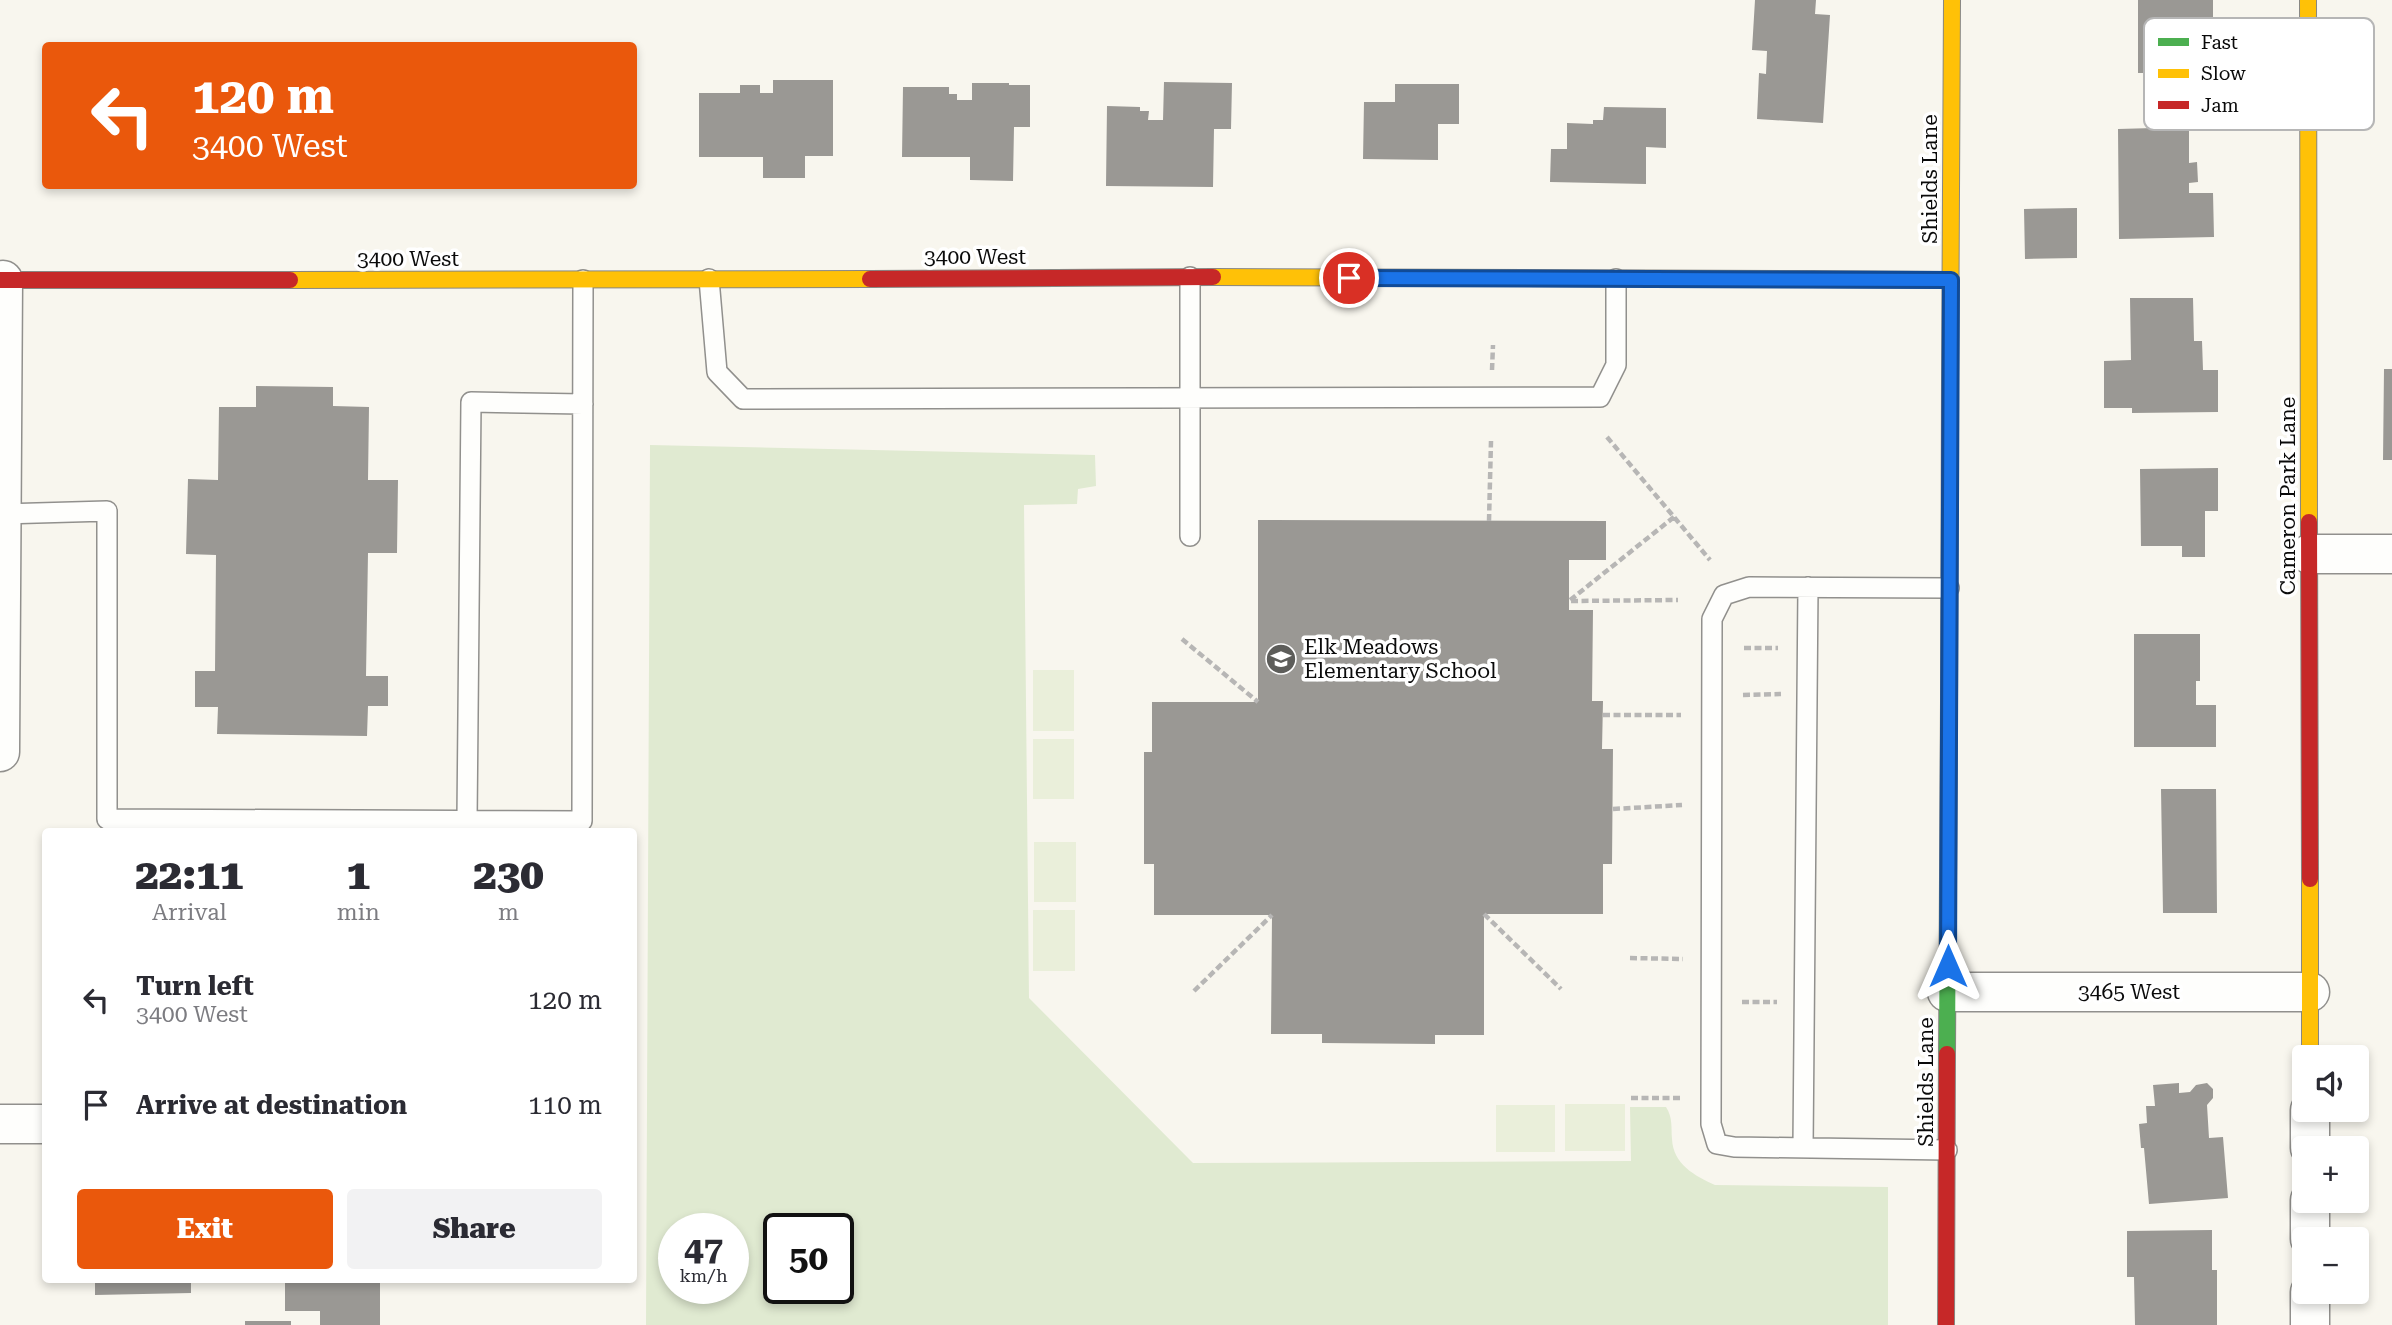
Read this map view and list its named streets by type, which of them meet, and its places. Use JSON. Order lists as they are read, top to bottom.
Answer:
{
  "streets": {
    "street": [
      "Shields Lane",
      "3400 West",
      "Cameron Park Lane",
      "3465 West"
    ]
  },
  "crossings": [
    ["Shields Lane", "3400 West"],
    ["Shields Lane", "3465 West"],
    ["Cameron Park Lane", "3465 West"]
  ],
  "places": {
    "school or university": ["Elk Meadows Elementary School"]
  },
  "legend": ["Fast", "Slow", "Jam"],
  "page": {
    "turn": ["120 m", "3400 West"],
    "eta": [
      "22:11",
      "Arrival",
      "1",
      "min",
      "230",
      "m"
    ],
    "list": [
      {
        "name": "Turn left",
        "note": "3400 West",
        "value": "120 m"
      },
      {
        "name": "Arrive at destination",
        "value": "110 m"
      }
    ],
    "map_buttons": ["+", "−"],
    "buttons": ["Exit", "Share"],
    "speed": "47 km/h",
    "limit": "50"
  }
}
